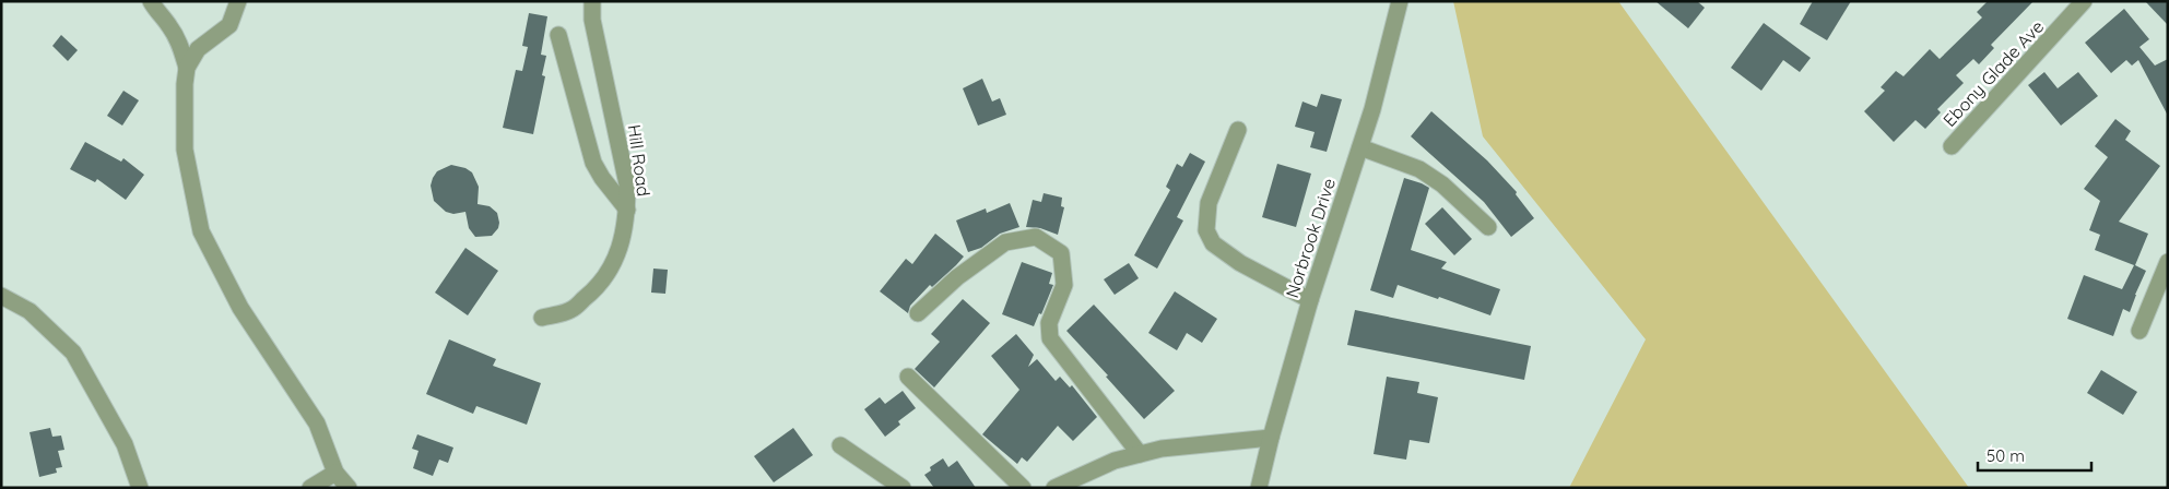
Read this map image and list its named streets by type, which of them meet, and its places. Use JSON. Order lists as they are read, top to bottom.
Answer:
{
  "streets": {
    "street": ["Ebony Glade Ave", "Hill Road", "Norbrook Drive"]
  },
  "scale_bar": "50 m"
}
